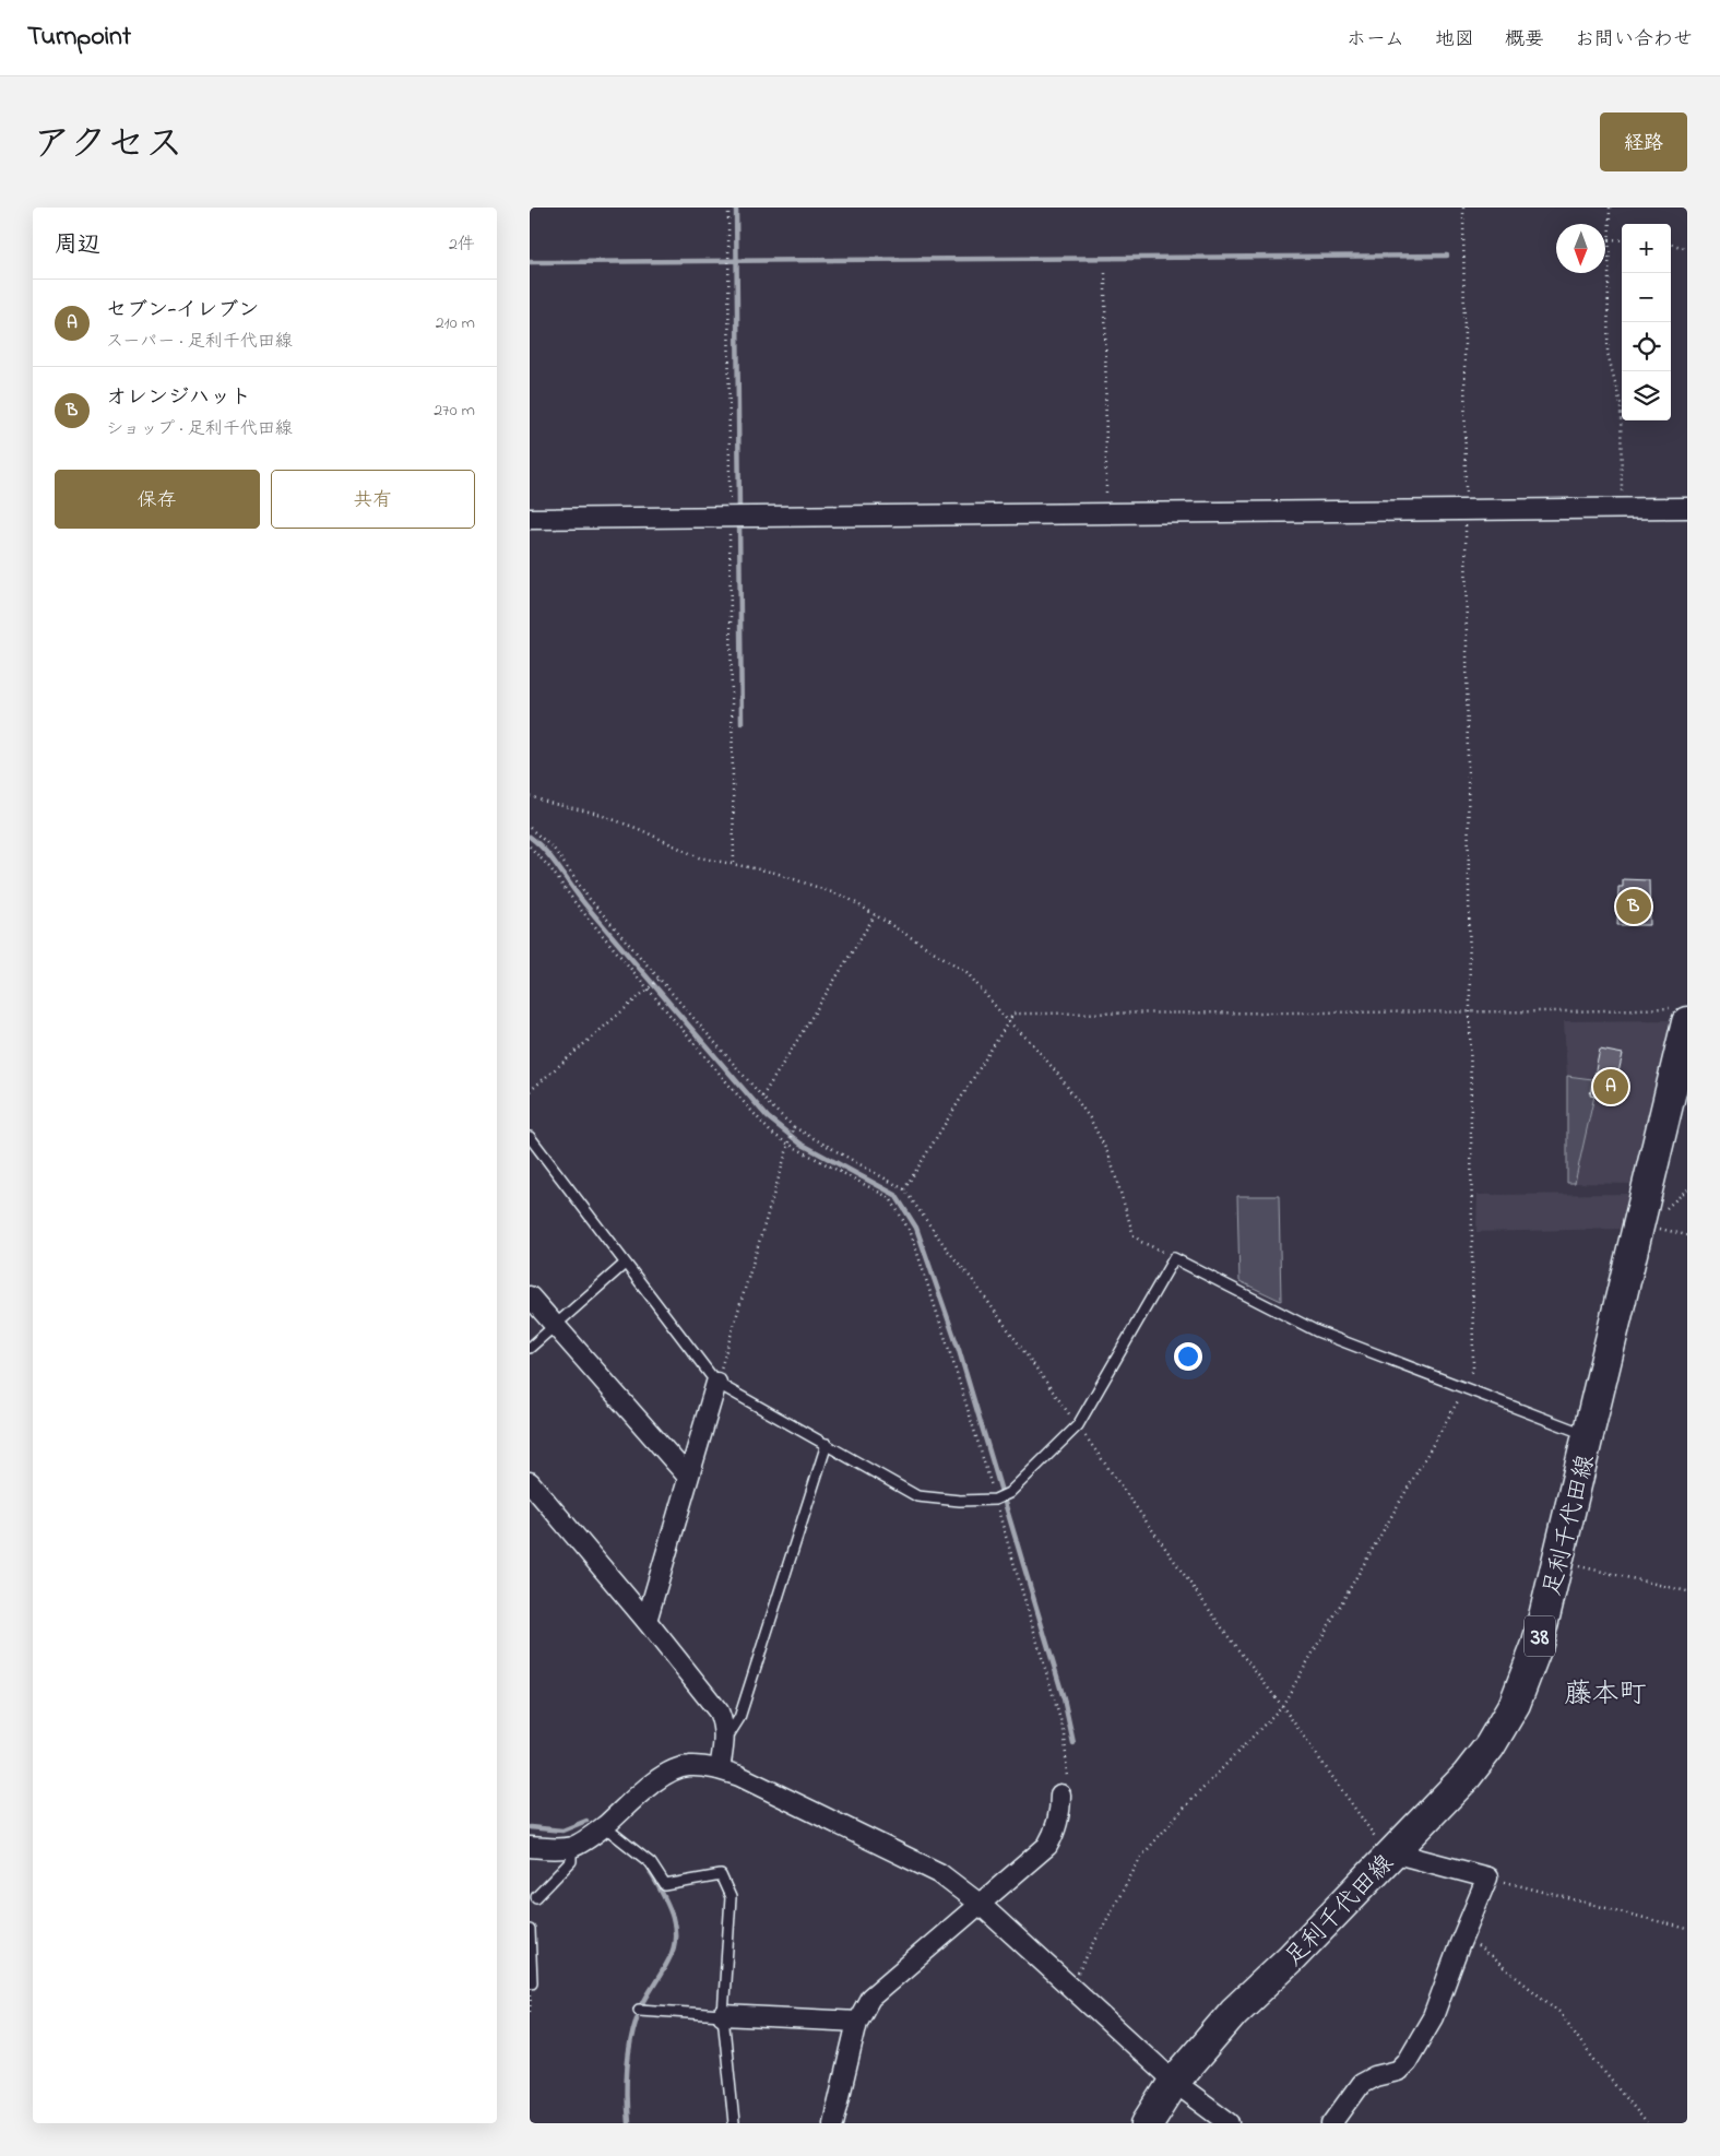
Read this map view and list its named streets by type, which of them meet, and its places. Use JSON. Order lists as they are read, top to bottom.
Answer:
{
  "streets": {
    "main road": ["足利千代田線", "38"]
  },
  "districts": ["藤本町"],
  "north": "bottom",
  "page": {
    "header": "Turnpoint",
    "nav": [
      "ホーム",
      "地図",
      "概要",
      "お問い合わせ"
    ],
    "title": "アクセス",
    "buttons": [
      "経路",
      ["保存", "共有"]
    ],
    "heading": ["周辺", "2件"],
    "map_buttons": ["+", "−"],
    "list": [
      {
        "mark": "A",
        "name": "セブン-イレブン",
        "note": "スーパー · 足利千代田線",
        "value": "210 m"
      },
      {
        "mark": "B",
        "name": "オレンジハット",
        "note": "ショップ · 足利千代田線",
        "value": "270 m"
      }
    ],
    "pins": ["B", "A"]
  }
}
